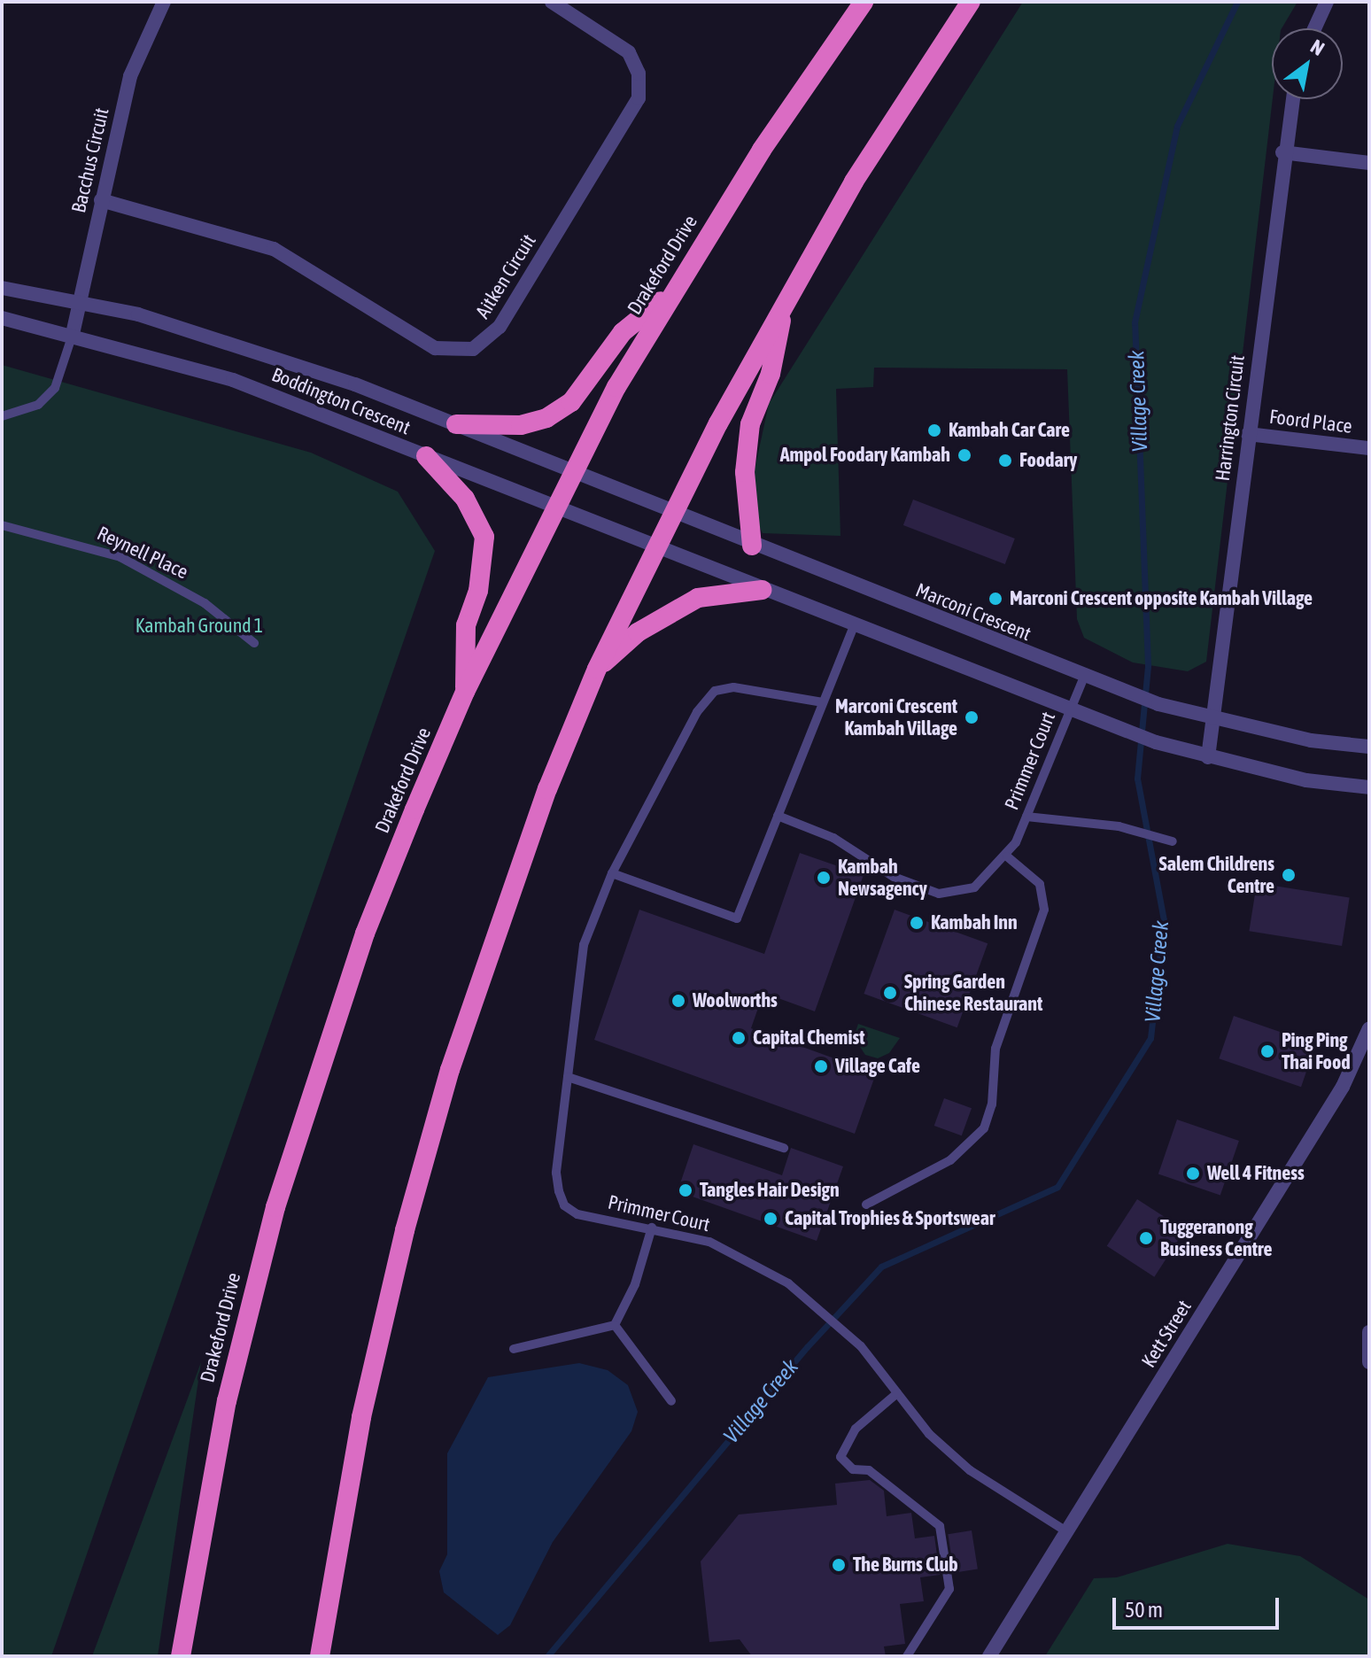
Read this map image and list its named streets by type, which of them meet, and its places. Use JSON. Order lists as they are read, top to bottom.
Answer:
{
  "streets": {
    "highway": ["Drakeford Drive"],
    "street": [
      "Bacchus Circuit",
      "Aitken Circuit",
      "Boddington Crescent",
      "Harrington Circuit",
      "Foord Place",
      "Marconi Crescent",
      "Kett Street"
    ],
    "lane": ["Reynell Place", "Primmer Court"]
  },
  "crossings": [
    ["Bacchus Circuit", "Aitken Circuit"],
    ["Bacchus Circuit", "Boddington Crescent"],
    ["Drakeford Drive", "Boddington Crescent"],
    ["Drakeford Drive", "Marconi Crescent"],
    ["Boddington Crescent", "Marconi Crescent"],
    ["Harrington Circuit", "Foord Place"],
    ["Harrington Circuit", "Marconi Crescent"],
    ["Marconi Crescent", "Primmer Court"],
    ["Primmer Court", "Kett Street"]
  ],
  "water": ["Village Creek"],
  "parks": ["Kambah Ground 1"],
  "places": [
    "Kambah Car Care",
    "Ampol Foodary Kambah",
    "Foodary",
    "Marconi Crescent opposite Kambah Village",
    "Marconi Crescent Kambah Village",
    "Salem Childrens Centre",
    "Kambah Newsagency",
    "Kambah Inn",
    "Spring Garden Chinese Restaurant",
    "Woolworths",
    "Capital Chemist",
    "Ping Ping Thai Food",
    "Village Cafe",
    "Well 4 Fitness",
    "Tangles Hair Design",
    "Capital Trophies & Sportswear",
    "Tuggeranong Business Centre",
    "The Burns Club"
  ],
  "scale_bar": "50 m",
  "north": "top right"
}
